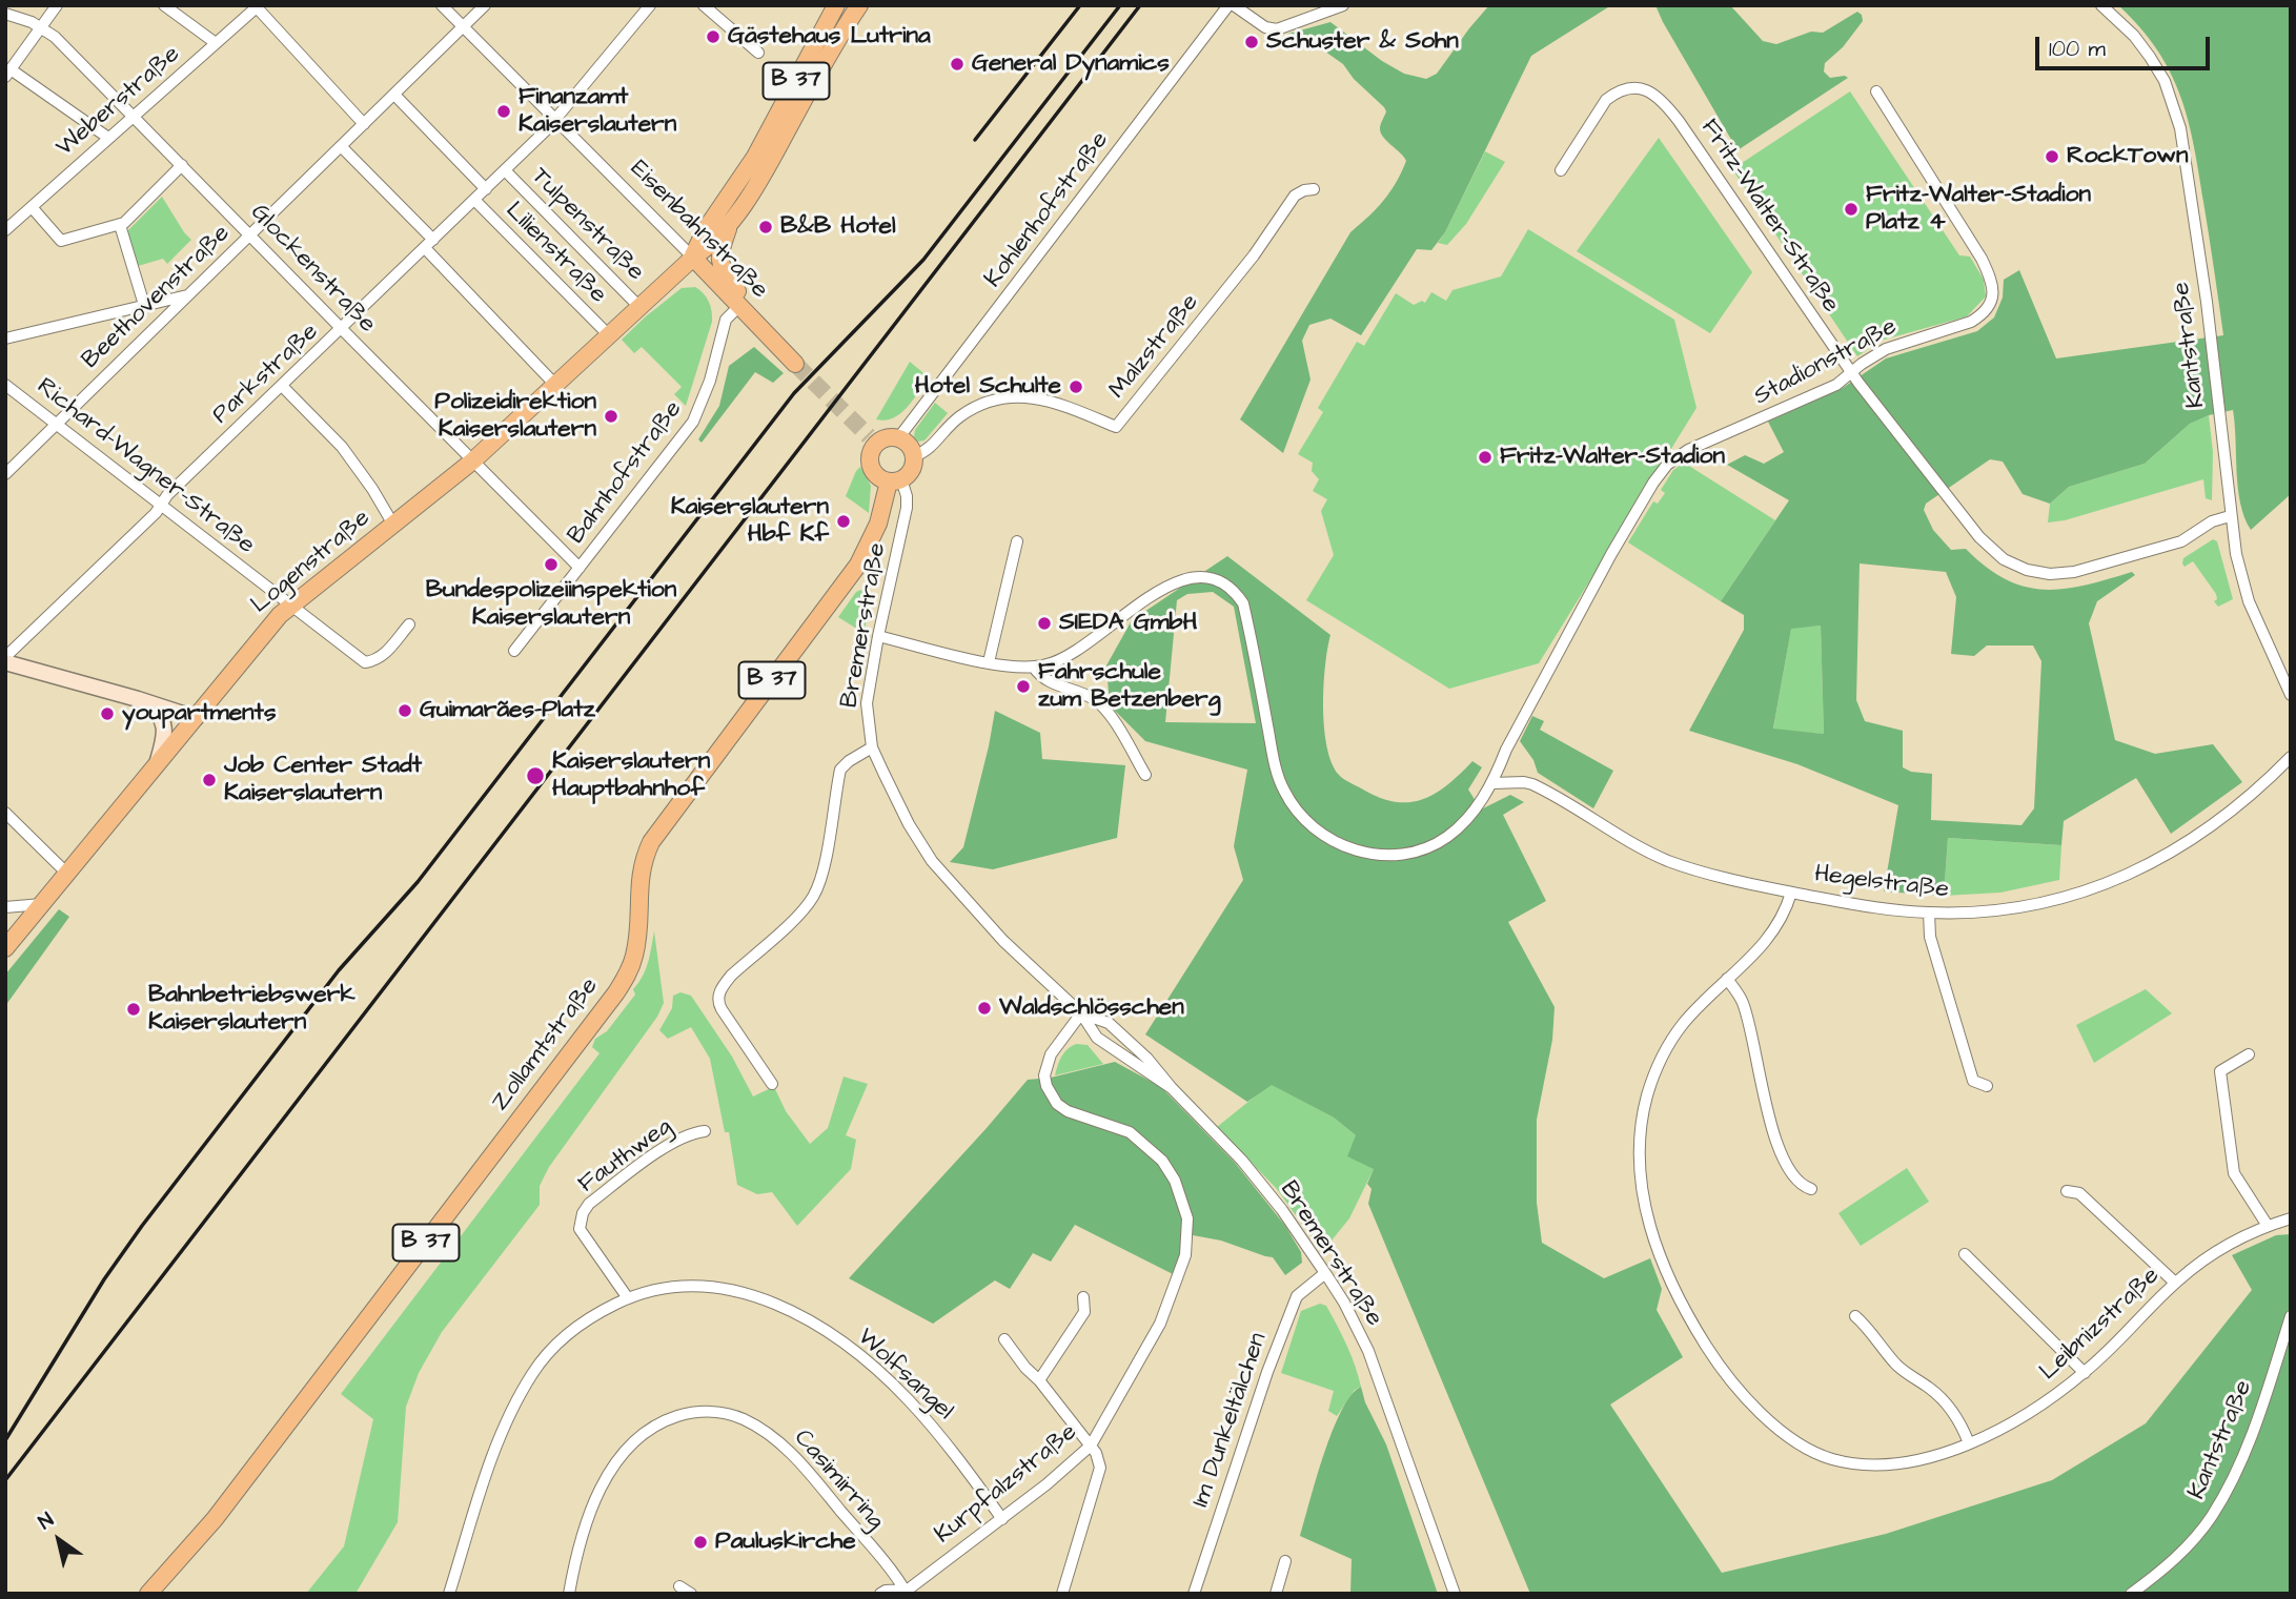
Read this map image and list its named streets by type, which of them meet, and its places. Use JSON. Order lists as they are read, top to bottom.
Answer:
{
  "streets": {
    "main road": [
      "B 37",
      "Eisenbahnstraße",
      "Logenstraße",
      "Zollamtstraße"
    ],
    "street": [
      "Weberstraße",
      "Kohlenhofstraße",
      "Fritz-Walter-Straße",
      "Tulpenstraße",
      "Lilienstraße",
      "Glockenstraße",
      "Beethovenstraße",
      "Kantstraße",
      "Malzstraße",
      "Stadionstraße",
      "Parkstraße",
      "Richard-Wagner-Straße",
      "Bahnhofstraße",
      "Bremerstraße",
      "Hegelstraße",
      "Fauthweg",
      "Leibnizstraße",
      "Wolfsangel",
      "Im Dunkeltälchen",
      "Casimirring",
      "Kurpfalzstraße"
    ]
  },
  "crossings": [
    ["B 37", "Eisenbahnstraße"],
    ["B 37", "Bahnhofstraße"],
    ["B 37", "Logenstraße"],
    ["Weberstraße", "Glockenstraße"],
    ["Kohlenhofstraße", "Malzstraße"],
    ["Kohlenhofstraße", "Bremerstraße"],
    ["Kohlenhofstraße", "Zollamtstraße"],
    ["Fritz-Walter-Straße", "Kantstraße"],
    ["Fritz-Walter-Straße", "Stadionstraße"],
    ["Tulpenstraße", "Parkstraße"],
    ["Tulpenstraße", "Logenstraße"],
    ["Eisenbahnstraße", "Beethovenstraße"],
    ["Eisenbahnstraße", "Parkstraße"],
    ["Eisenbahnstraße", "Bahnhofstraße"],
    ["Eisenbahnstraße", "Logenstraße"],
    ["Lilienstraße", "Parkstraße"],
    ["Lilienstraße", "Logenstraße"],
    ["Glockenstraße", "Beethovenstraße"],
    ["Glockenstraße", "Parkstraße"],
    ["Glockenstraße", "Bahnhofstraße"],
    ["Glockenstraße", "Logenstraße"],
    ["Beethovenstraße", "Richard-Wagner-Straße"],
    ["Malzstraße", "Bremerstraße"],
    ["Malzstraße", "Zollamtstraße"],
    ["Stadionstraße", "Hegelstraße"],
    ["Parkstraße", "Richard-Wagner-Straße"],
    ["Richard-Wagner-Straße", "Logenstraße"],
    ["Bremerstraße", "Zollamtstraße"],
    ["Bremerstraße", "Im Dunkeltälchen"],
    ["Bremerstraße", "Kurpfalzstraße"],
    ["Hegelstraße", "Leibnizstraße"],
    ["Fauthweg", "Wolfsangel"],
    ["Wolfsangel", "Kurpfalzstraße"],
    ["Casimirring", "Kurpfalzstraße"]
  ],
  "places": [
    "Gästehaus Lutrina",
    "Schuster & Sohn",
    "General Dynamics",
    "Finanzamt Kaiserslautern",
    "RockTown",
    "Fritz-Walter-Stadion Platz 4",
    "B&B Hotel",
    "Hotel Schulte",
    "Polizeidirektion Kaiserslautern",
    "Fritz-Walter-Stadion",
    "Kaiserslautern Hbf Kf",
    "Bundespolizeiinspektion Kaiserslautern",
    "SIEDA GmbH",
    "Fahrschule zum Betzenberg",
    "Guimarães-Platz",
    "youpartments",
    "Kaiserslautern Hauptbahnhof",
    "Job Center Stadt Kaiserslautern",
    "Waldschlösschen",
    "Bahnbetriebswerk Kaiserslautern",
    "Pauluskirche"
  ],
  "scale_bar": "100 m",
  "north": "top left"
}
